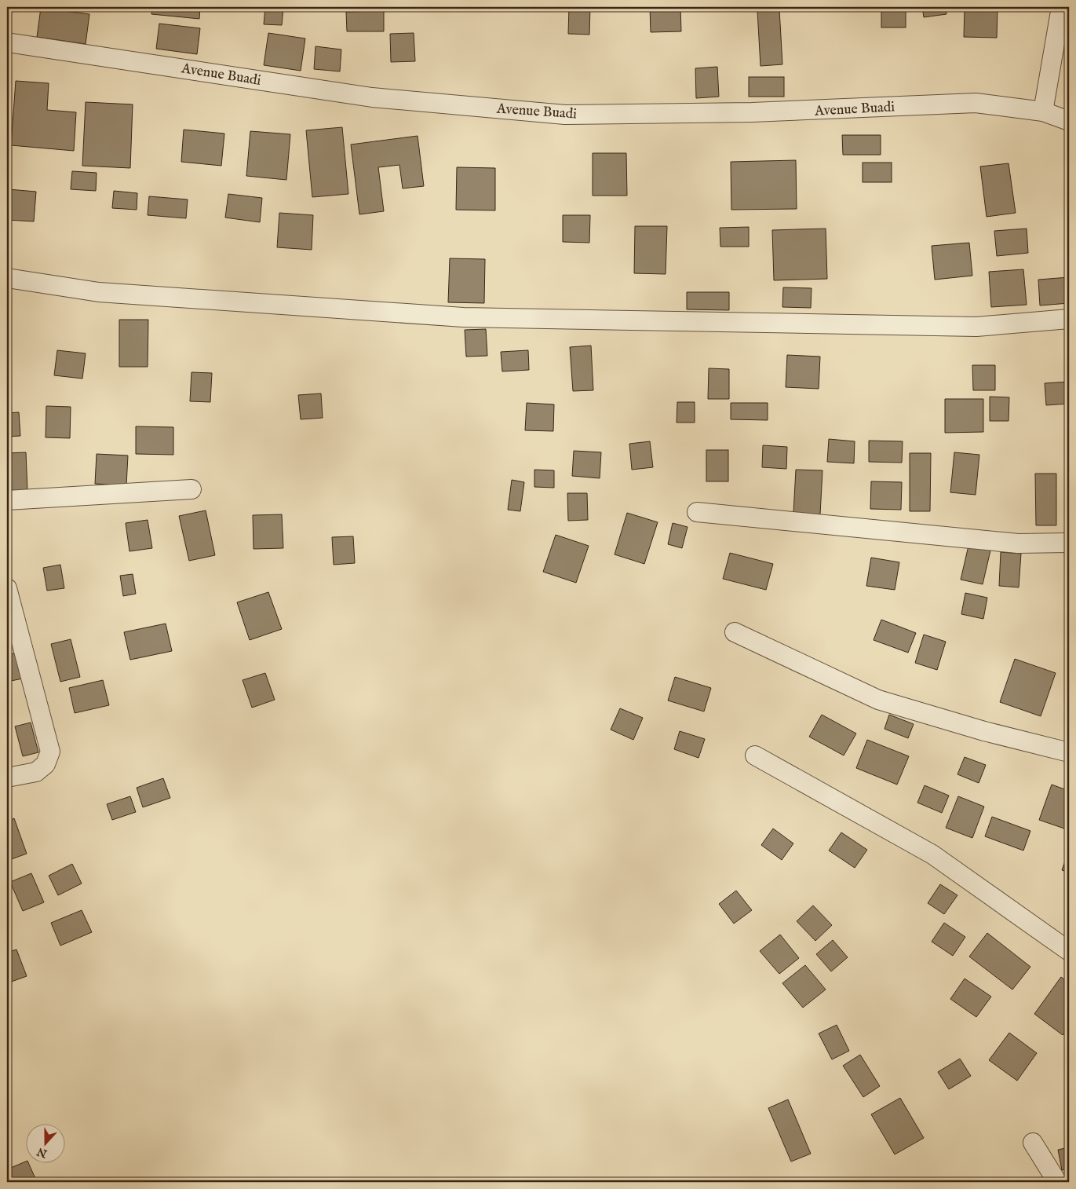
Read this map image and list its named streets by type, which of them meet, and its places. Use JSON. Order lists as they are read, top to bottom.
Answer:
{
  "streets": {
    "street": ["Avenue Buadi"]
  },
  "north": "bottom"
}
